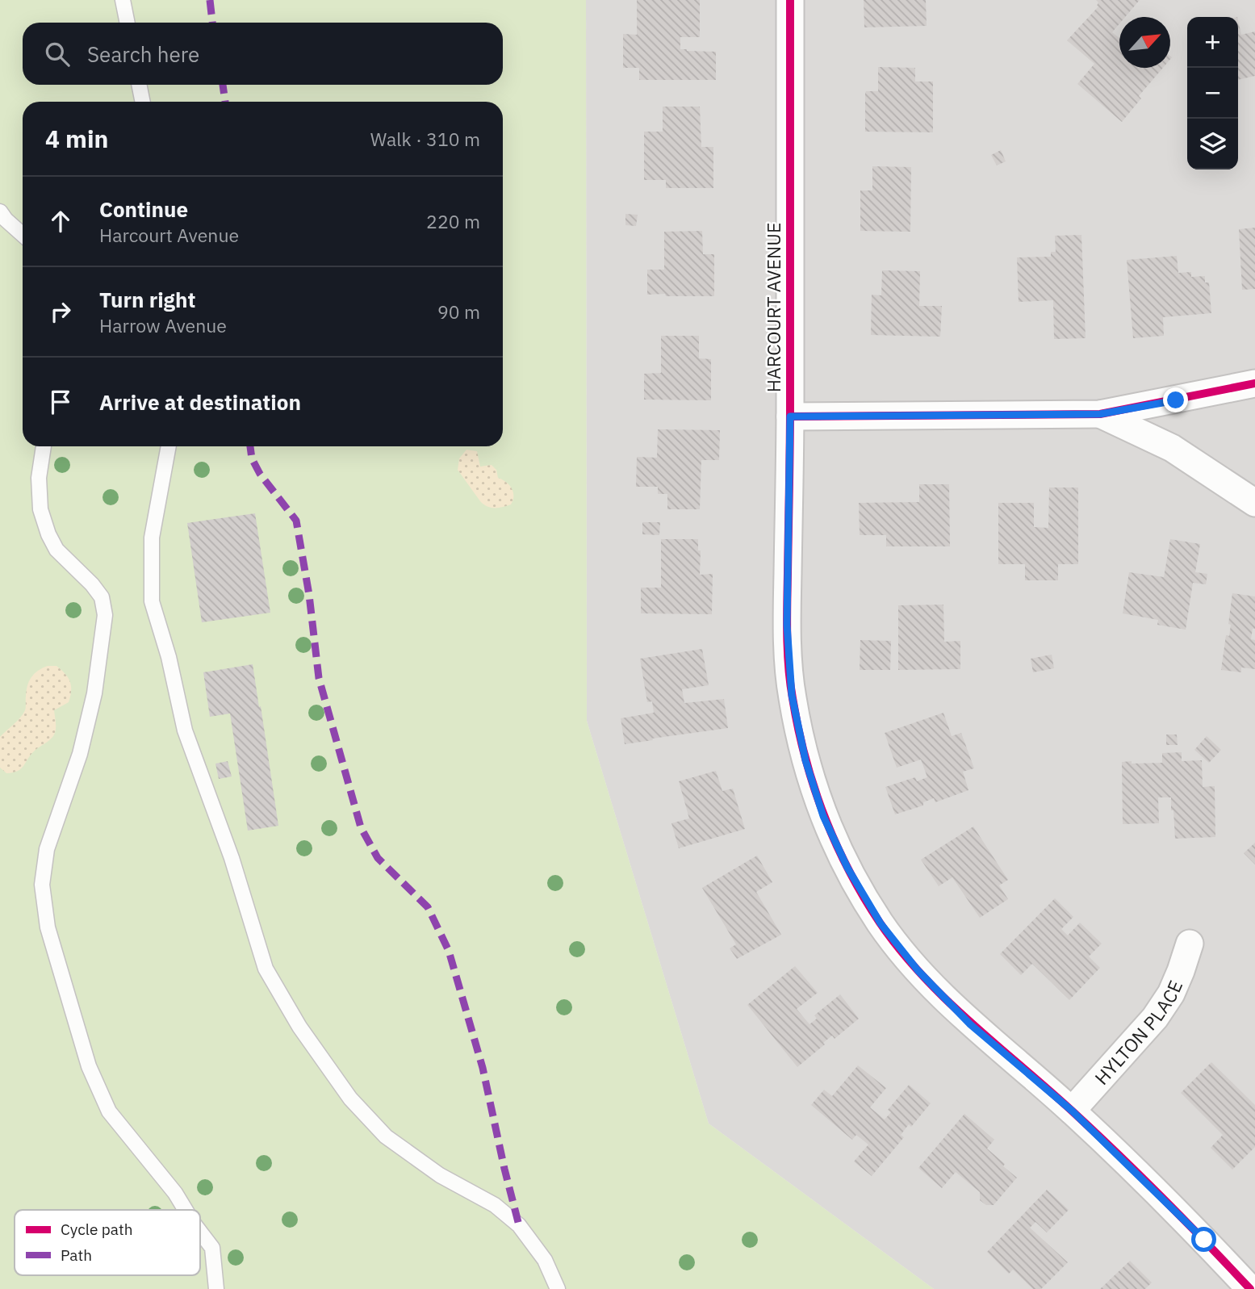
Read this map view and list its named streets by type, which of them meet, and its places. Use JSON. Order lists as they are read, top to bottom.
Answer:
{
  "streets": {
    "street": ["HARCOURT AVENUE", "HYLTON PLACE"]
  },
  "crossings": [
    ["HARCOURT AVENUE", "HYLTON PLACE"]
  ],
  "legend": ["Cycle path", "Path"],
  "north": "top right",
  "page": {
    "map_buttons": ["+", "−"],
    "search": "Search here",
    "heading": ["4 min", "Walk · 310 m"],
    "list": [
      ["Continue", "Harcourt Avenue", "220 m"],
      ["Turn right", "Harrow Avenue", "90 m"],
      "Arrive at destination"
    ]
  }
}
